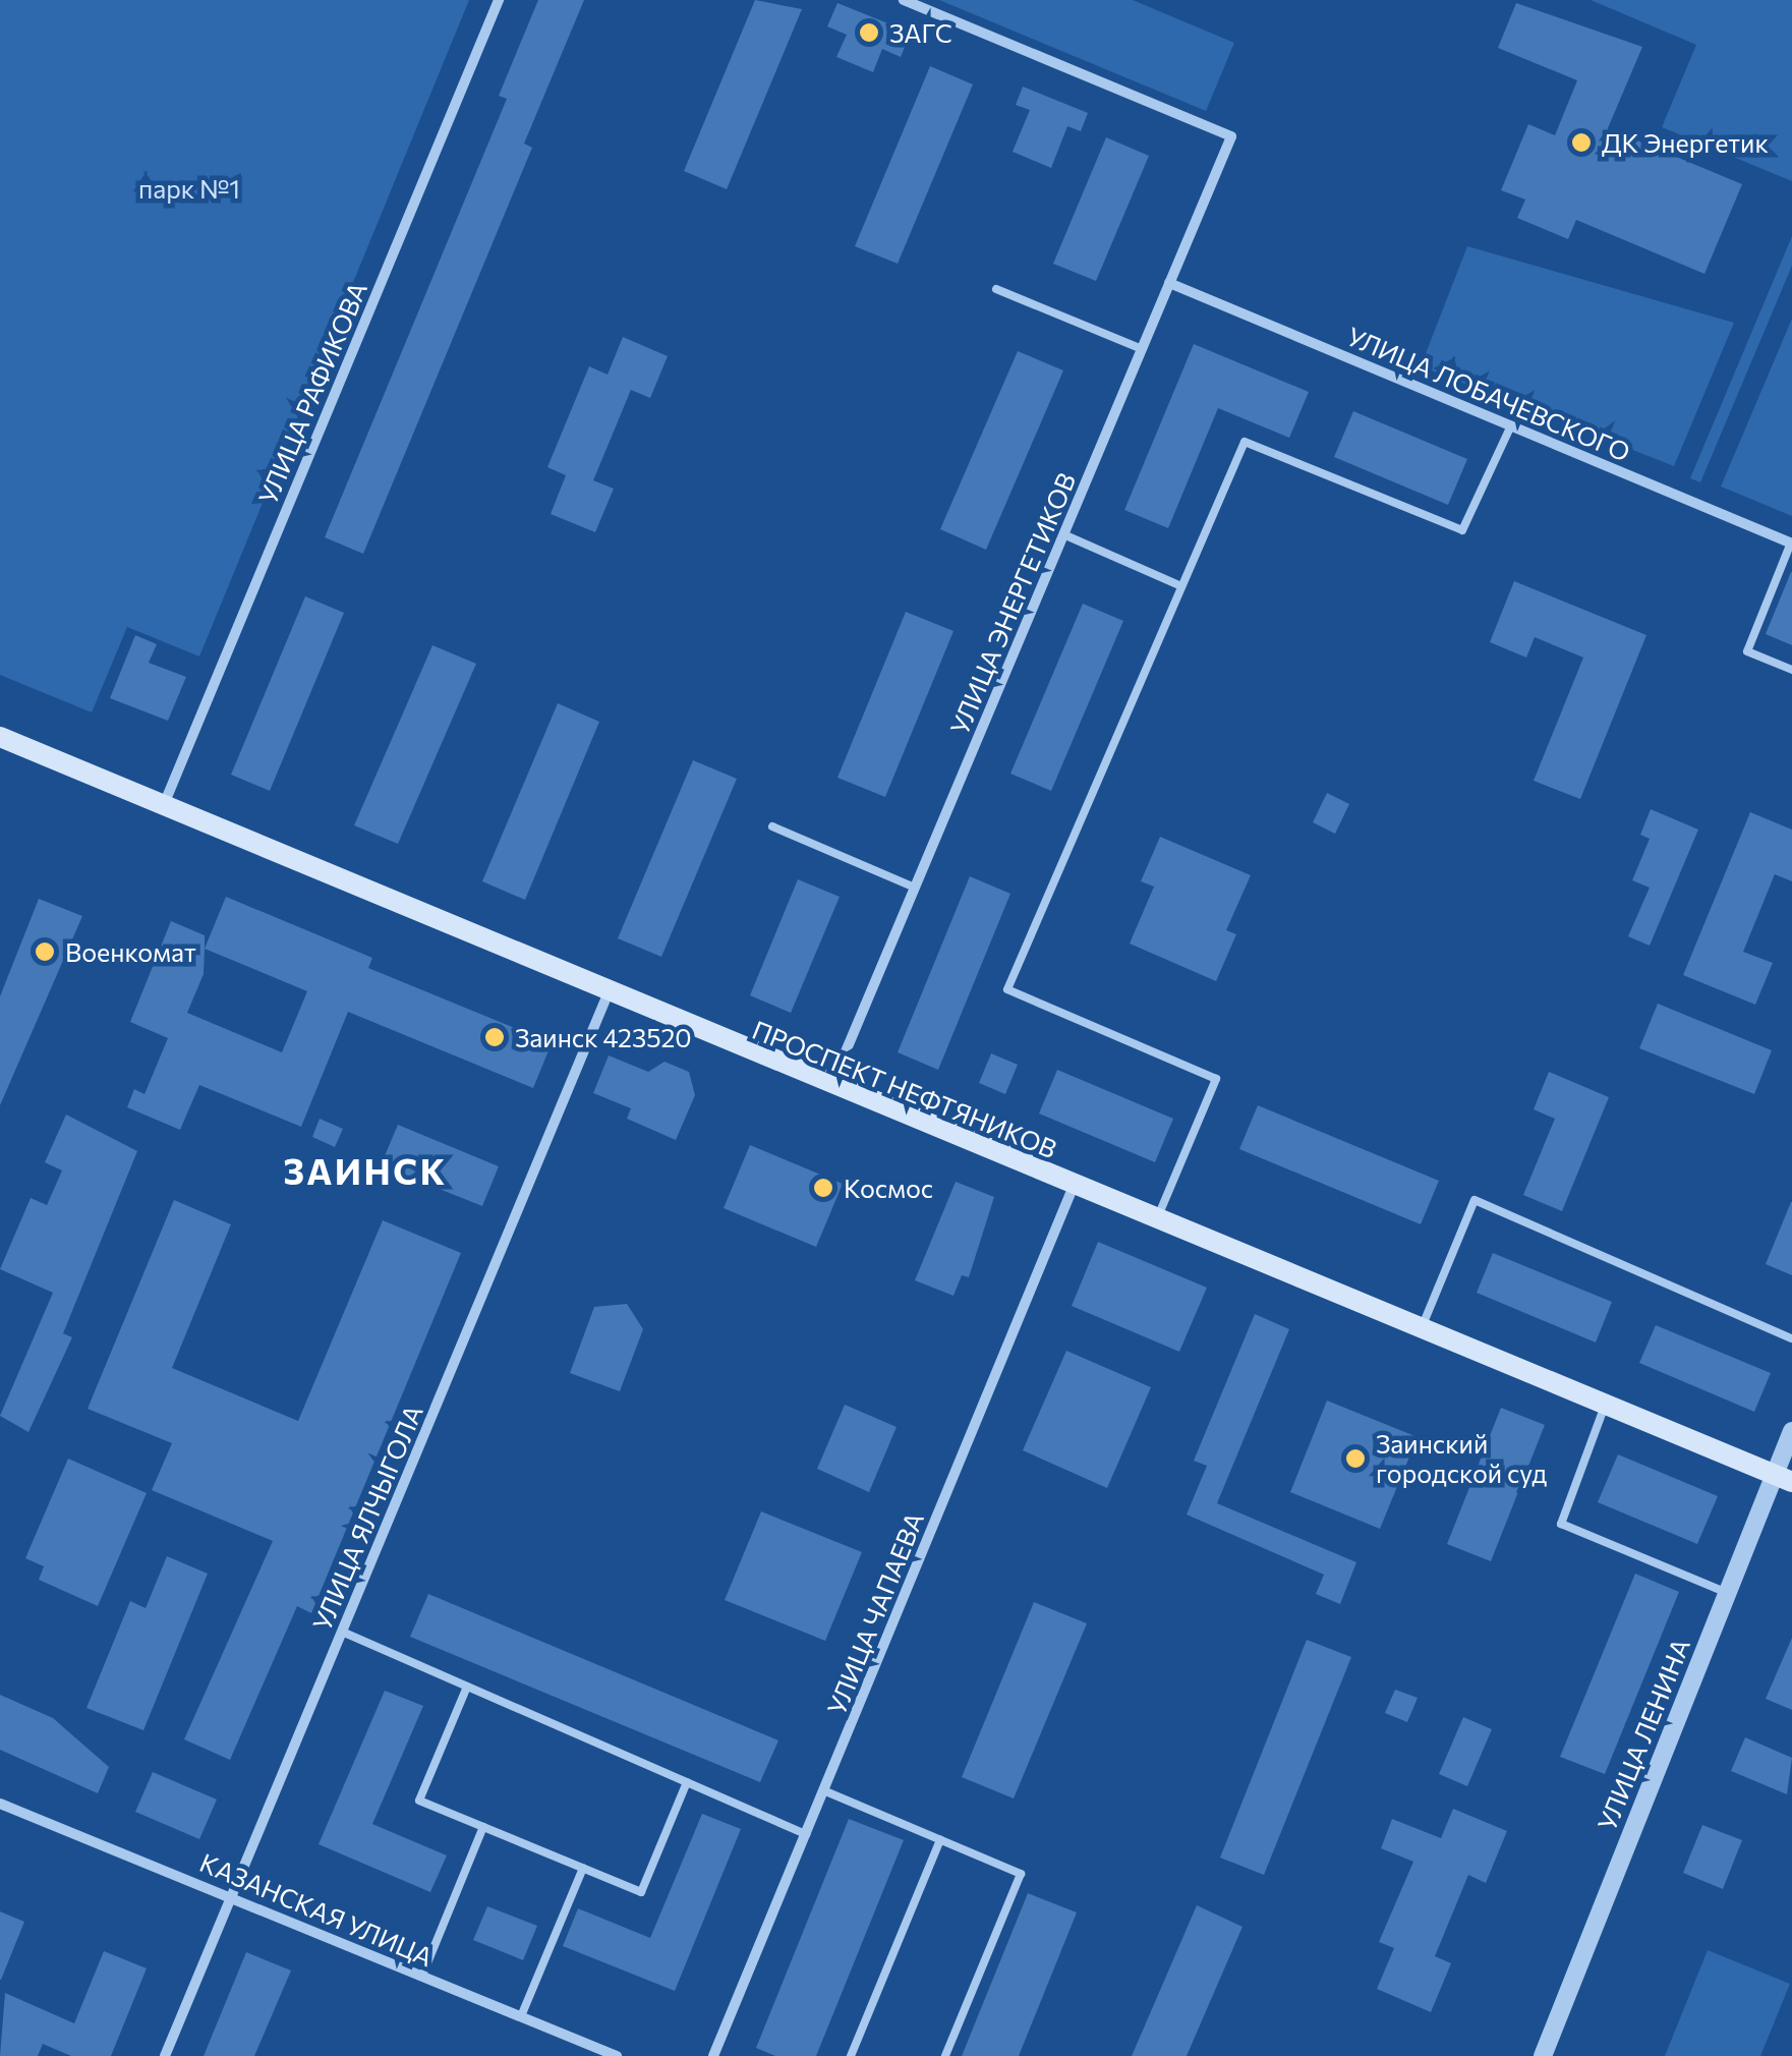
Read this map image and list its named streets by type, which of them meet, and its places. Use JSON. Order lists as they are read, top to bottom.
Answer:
{
  "streets": {
    "main road": ["ПРОСПЕКТ НЕФТЯНИКОВ"],
    "street": [
      "УЛИЦА РАФИКОВА",
      "УЛИЦА ЛОБАЧЕВСКОГО",
      "УЛИЦА ЭНЕРГЕТИКОВ",
      "УЛИЦА ЯЛЧЫГОЛА",
      "УЛИЦА ЧАПАЕВА",
      "УЛИЦА ЛЕНИНА",
      "КАЗАНСКАЯ УЛИЦА"
    ]
  },
  "crossings": [
    ["УЛИЦА РАФИКОВА", "ПРОСПЕКТ НЕФТЯНИКОВ"],
    ["УЛИЦА ЛОБАЧЕВСКОГО", "УЛИЦА ЭНЕРГЕТИКОВ"],
    ["УЛИЦА ЭНЕРГЕТИКОВ", "ПРОСПЕКТ НЕФТЯНИКОВ"],
    ["ПРОСПЕКТ НЕФТЯНИКОВ", "УЛИЦА ЯЛЧЫГОЛА"],
    ["ПРОСПЕКТ НЕФТЯНИКОВ", "УЛИЦА ЧАПАЕВА"],
    ["ПРОСПЕКТ НЕФТЯНИКОВ", "УЛИЦА ЛЕНИНА"],
    ["УЛИЦА ЯЛЧЫГОЛА", "КАЗАНСКАЯ УЛИЦА"]
  ],
  "districts": ["ЗАИНСК"],
  "parks": ["парк №1"],
  "places": [
    "ЗАГС",
    "ДК Энергетик",
    "Военкомат",
    "Заинск 423520",
    "Космос",
    "Заинский городской суд"
  ]
}
